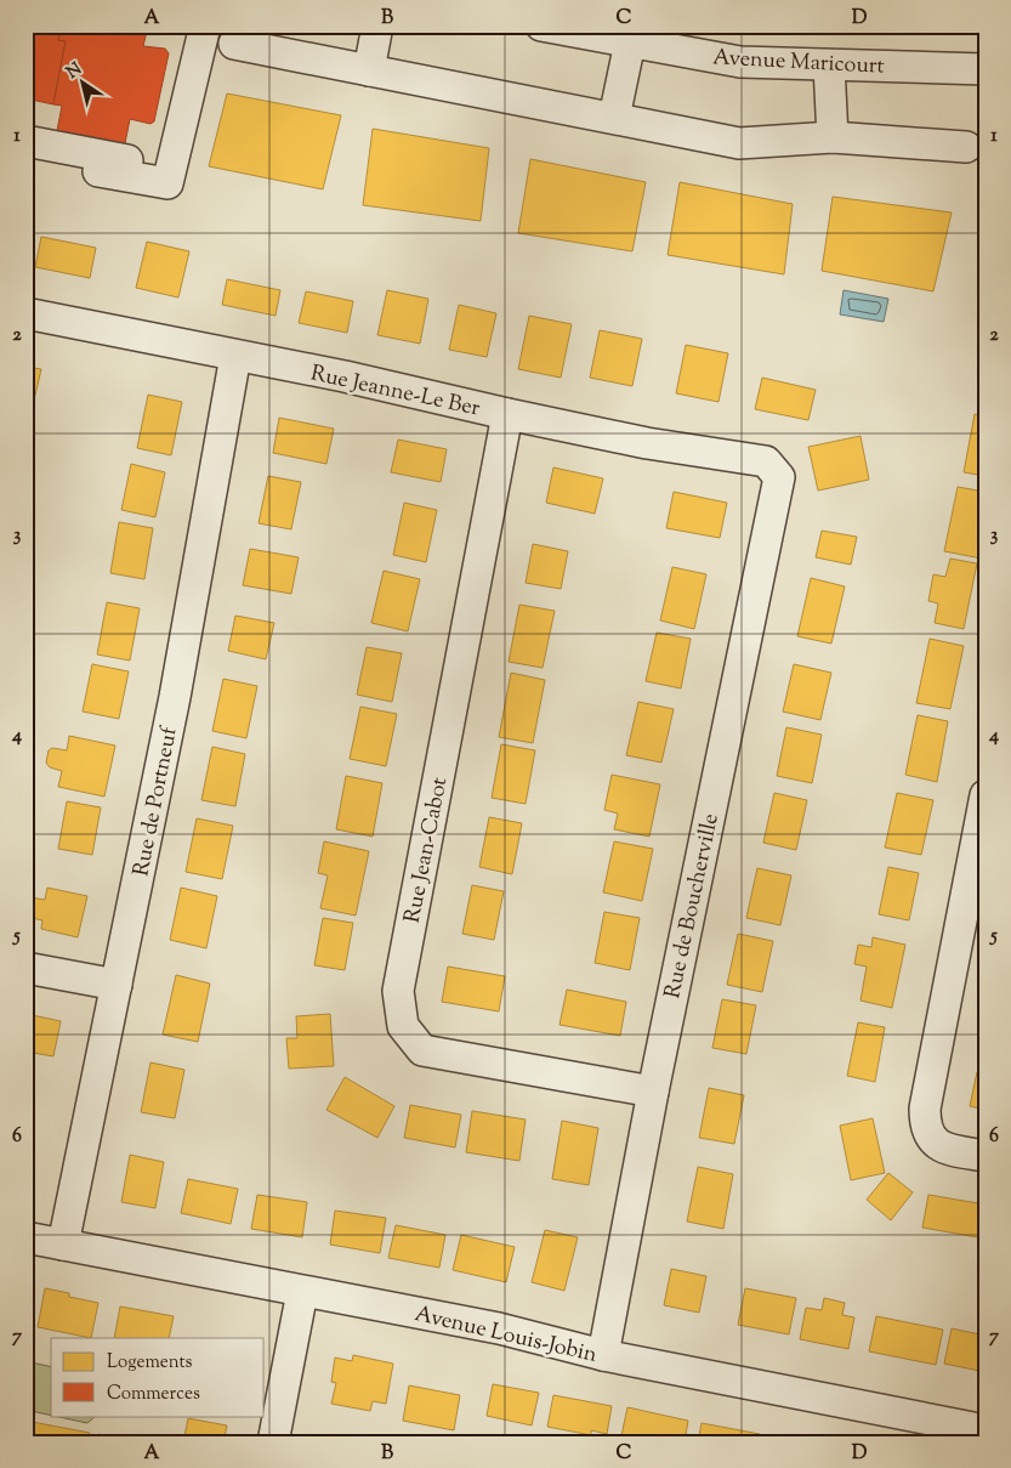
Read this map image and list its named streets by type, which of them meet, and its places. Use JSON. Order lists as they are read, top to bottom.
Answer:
{
  "streets": {
    "street": [
      "Avenue Maricourt",
      "Rue Jeanne-Le Ber",
      "Rue de Portneuf",
      "Rue Jean-Cabot",
      "Rue de Boucherville",
      "Avenue Louis-Jobin"
    ]
  },
  "crossings": [
    ["Rue Jeanne-Le Ber", "Rue de Portneuf"],
    ["Rue Jeanne-Le Ber", "Rue Jean-Cabot"],
    ["Rue Jeanne-Le Ber", "Rue de Boucherville"],
    ["Rue de Portneuf", "Avenue Louis-Jobin"],
    ["Rue Jean-Cabot", "Rue de Boucherville"],
    ["Rue de Boucherville", "Avenue Louis-Jobin"]
  ],
  "legend": ["Logements", "Commerces"],
  "north": "top left",
  "grid": {
    "columns": [
      "A",
      "B",
      "C",
      "D"
    ],
    "rows": [
      "1",
      "2",
      "3",
      "4",
      "5",
      "6",
      "7"
    ]
  }
}
